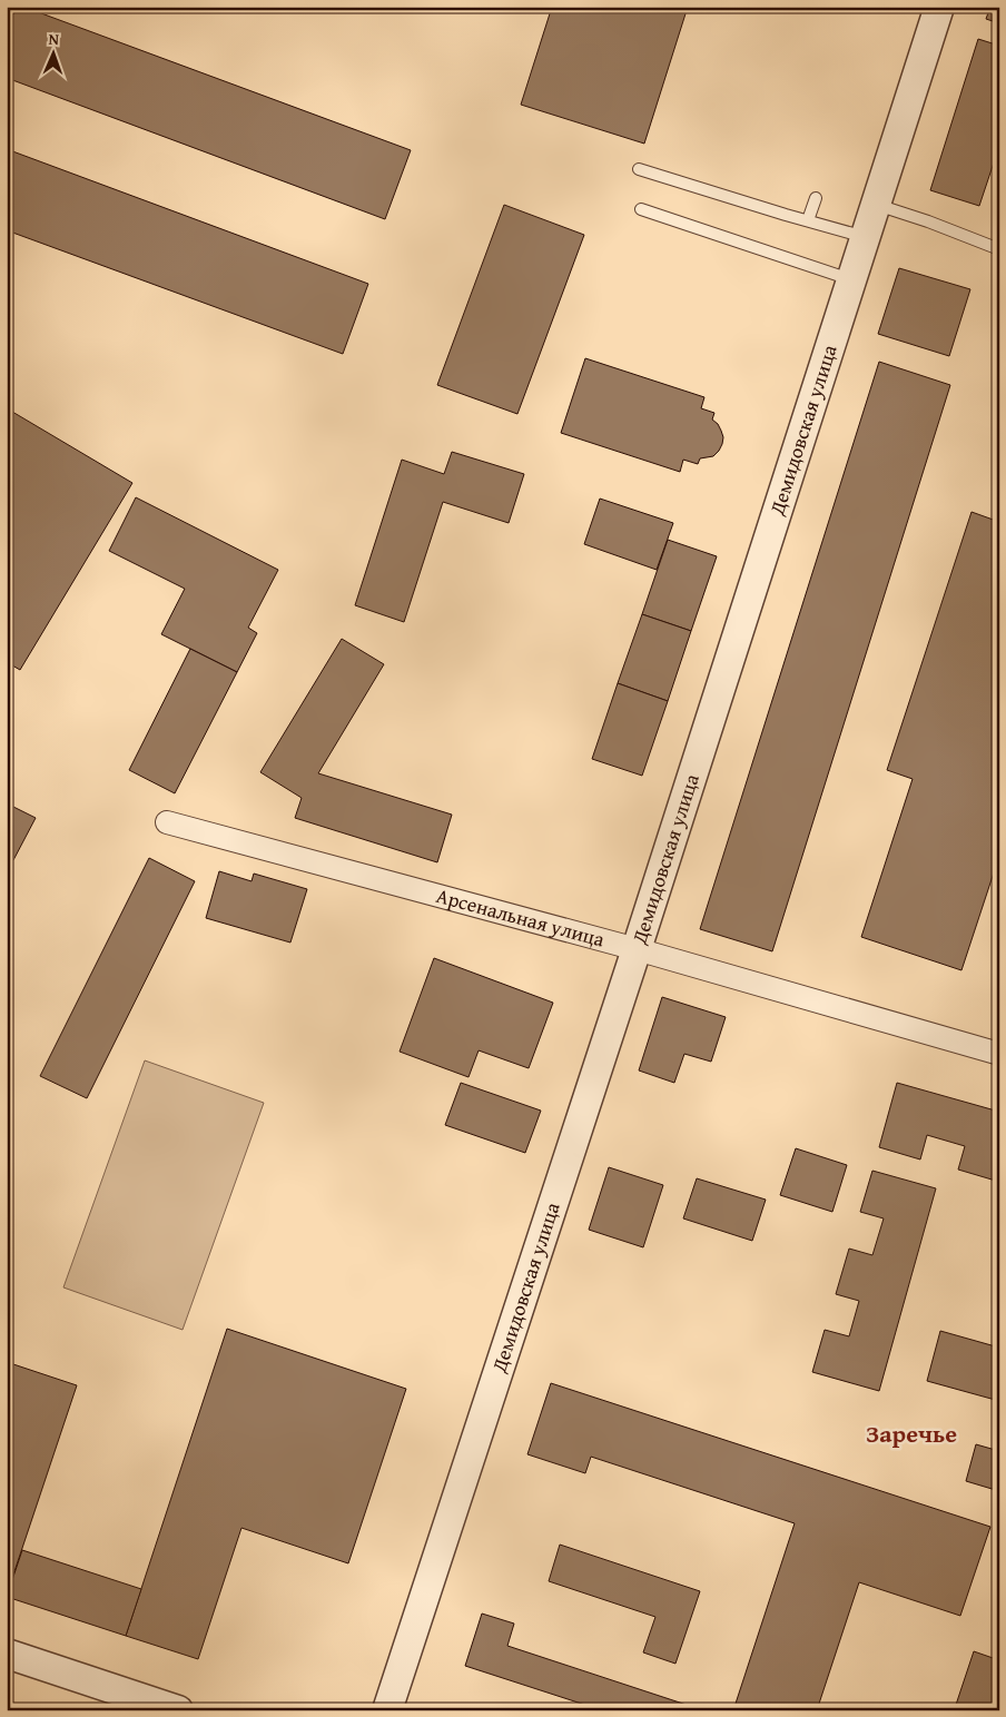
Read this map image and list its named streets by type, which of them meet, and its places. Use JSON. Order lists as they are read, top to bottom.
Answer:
{
  "streets": {
    "street": ["Демидовская улица", "Арсенальная улица"]
  },
  "crossings": [
    ["Демидовская улица", "Арсенальная улица"]
  ],
  "districts": ["Заречье"],
  "north": "top"
}
